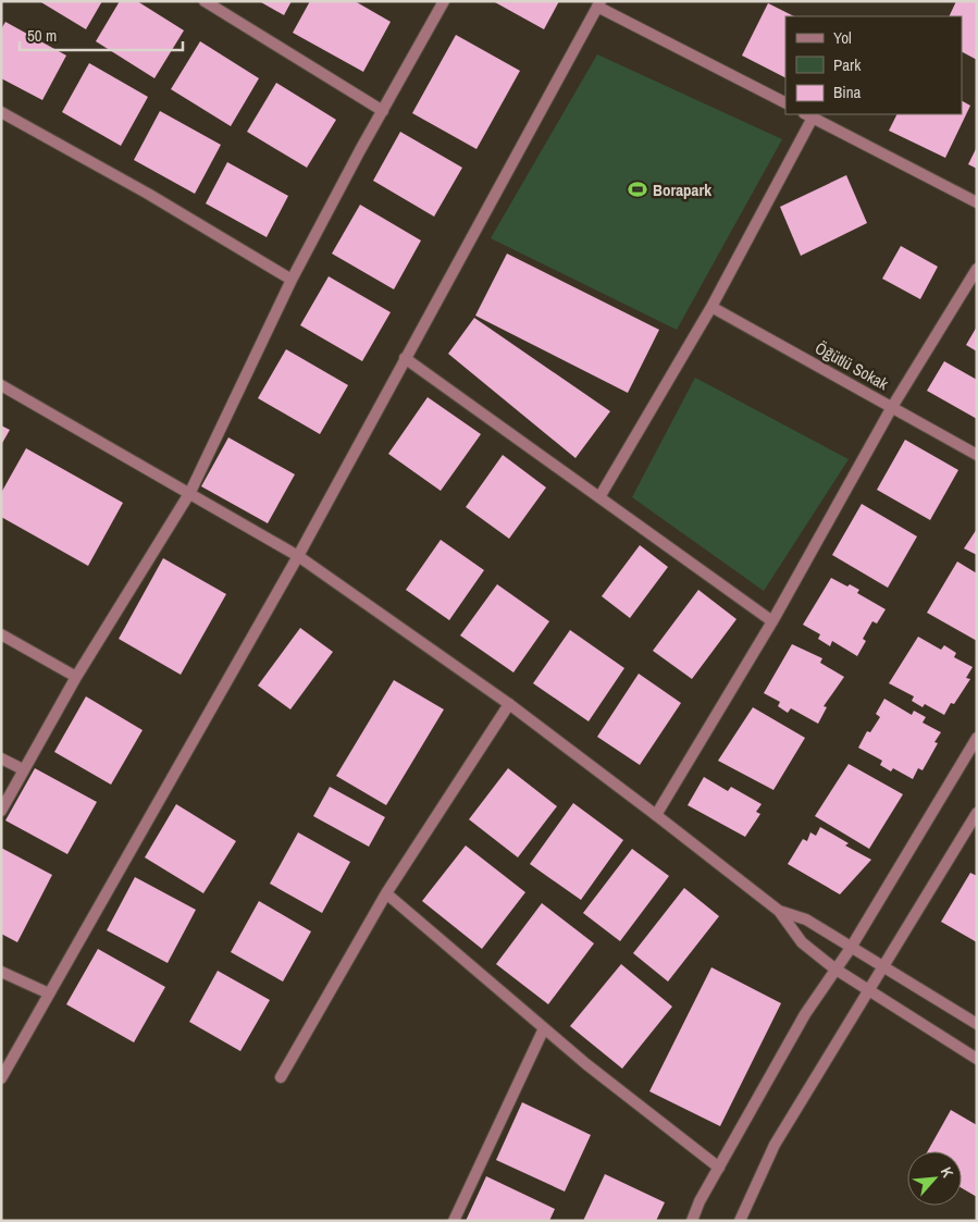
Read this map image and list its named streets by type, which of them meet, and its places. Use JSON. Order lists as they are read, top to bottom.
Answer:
{
  "streets": {
    "street": ["Öğütlü Sokak"]
  },
  "places": {
    "sports": ["Borapark"]
  },
  "legend": ["Yol", "Park", "Bina"],
  "scale_bar": "50 m",
  "north": "top right"
}
